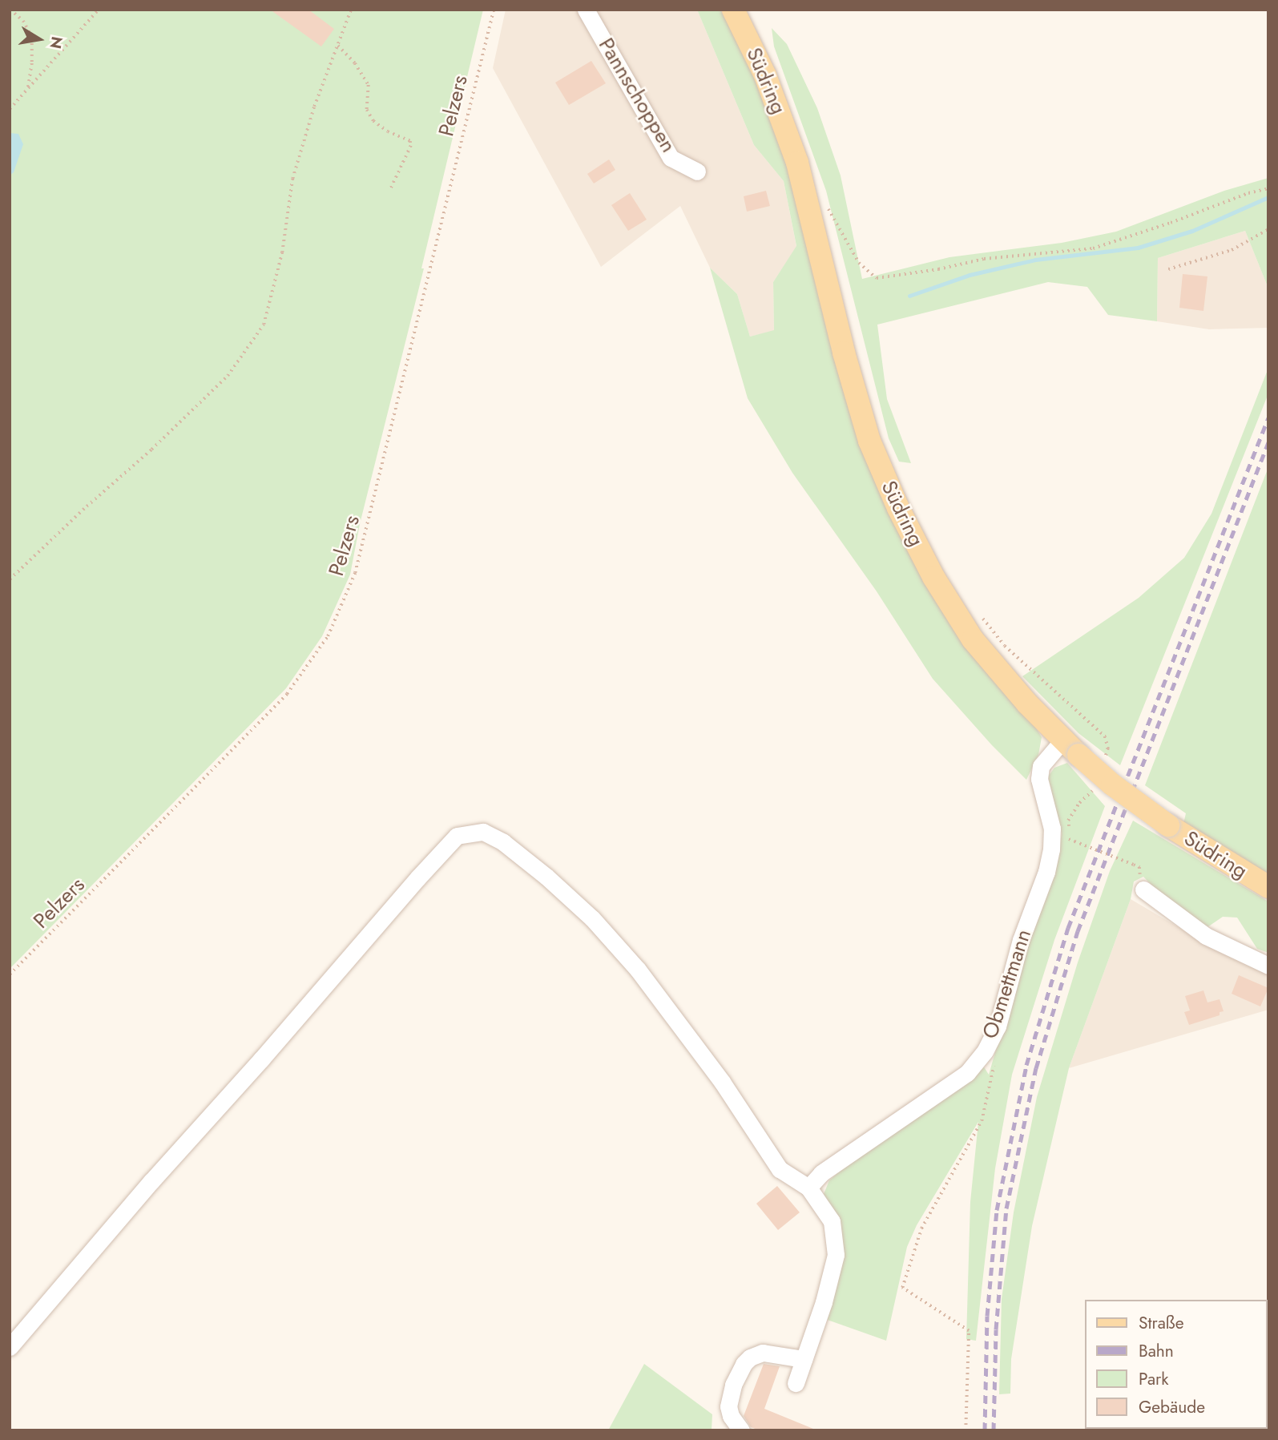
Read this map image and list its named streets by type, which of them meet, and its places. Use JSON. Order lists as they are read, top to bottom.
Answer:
{
  "streets": {
    "main road": ["Südring"],
    "street": ["Pannschoppen", "Obmettmann"],
    "path": ["Pelzers"]
  },
  "crossings": [
    ["Südring", "Obmettmann"]
  ],
  "legend": [
    "Straße",
    "Bahn",
    "Park",
    "Gebäude"
  ],
  "north": "right"
}
